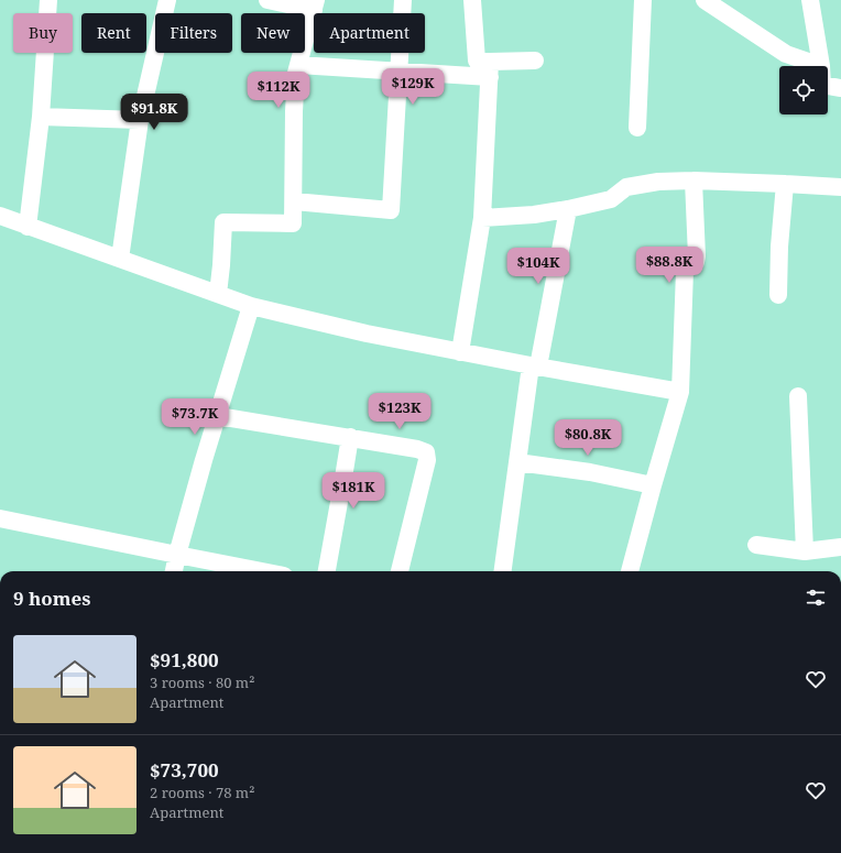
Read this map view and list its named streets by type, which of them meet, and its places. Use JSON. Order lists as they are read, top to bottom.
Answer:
{
  "page": {
    "chip": [
      "Buy",
      "Rent",
      "Filters",
      "New",
      "Apartment"
    ],
    "price": [
      "$129K",
      "$112K",
      "$91.8K",
      "$88.8K",
      "$104K",
      "$123K",
      "$73.7K",
      "$80.8K",
      "$181K"
    ],
    "heading": "9 homes",
    "list": [
      {
        "name": "$91,800",
        "note": "3 rooms · 80 m² · Apartment"
      },
      {
        "name": "$73,700",
        "note": "2 rooms · 78 m² · Apartment"
      }
    ]
  }
}
